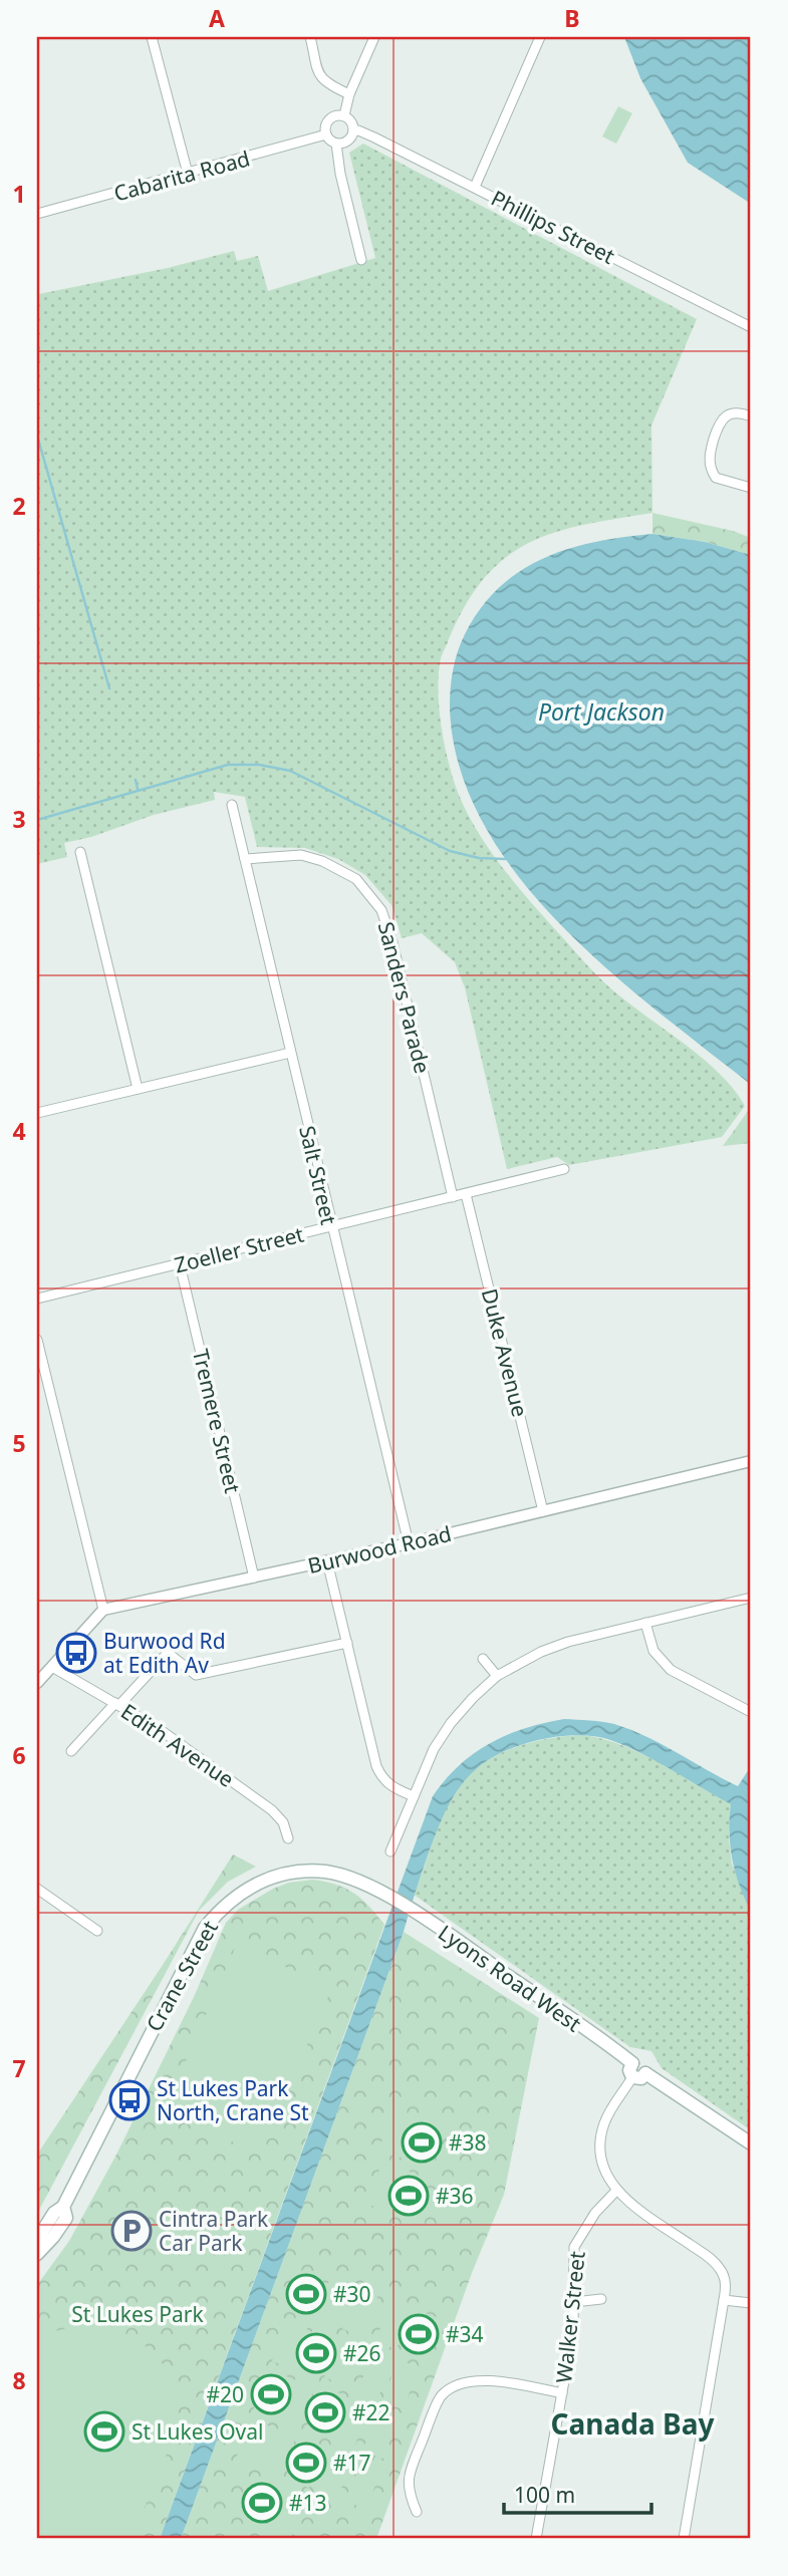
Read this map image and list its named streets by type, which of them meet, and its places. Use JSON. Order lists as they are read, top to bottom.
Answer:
{
  "streets": {
    "main road": ["Crane Street", "Lyons Road West"],
    "street": [
      "Cabarita Road",
      "Phillips Street",
      "Sanders Parade",
      "Salt Street",
      "Zoeller Street",
      "Duke Avenue",
      "Tremere Street",
      "Burwood Road",
      "Edith Avenue",
      "Walker Street"
    ]
  },
  "crossings": [
    ["Cabarita Road", "Phillips Street"],
    ["Sanders Parade", "Salt Street"],
    ["Sanders Parade", "Zoeller Street"],
    ["Salt Street", "Zoeller Street"],
    ["Salt Street", "Burwood Road"],
    ["Zoeller Street", "Duke Avenue"],
    ["Zoeller Street", "Tremere Street"],
    ["Duke Avenue", "Burwood Road"],
    ["Tremere Street", "Burwood Road"],
    ["Crane Street", "Lyons Road West"]
  ],
  "districts": ["Canada Bay"],
  "water": ["Port Jackson"],
  "parks": ["St Lukes Park"],
  "places": {
    "bus stop": ["Burwood Rd at Edith Av", "St Lukes Park North, Crane St"],
    "sports": [
      "#38",
      "#36",
      "#30",
      "#34",
      "#26",
      "#20",
      "#22",
      "St Lukes Oval",
      "#17",
      "#13"
    ],
    "parking": ["Cintra Park Car Park"]
  },
  "scale_bar": "100 m",
  "grid": {
    "columns": ["A", "B"],
    "rows": [
      "1",
      "2",
      "3",
      "4",
      "5",
      "6",
      "7",
      "8"
    ]
  }
}
